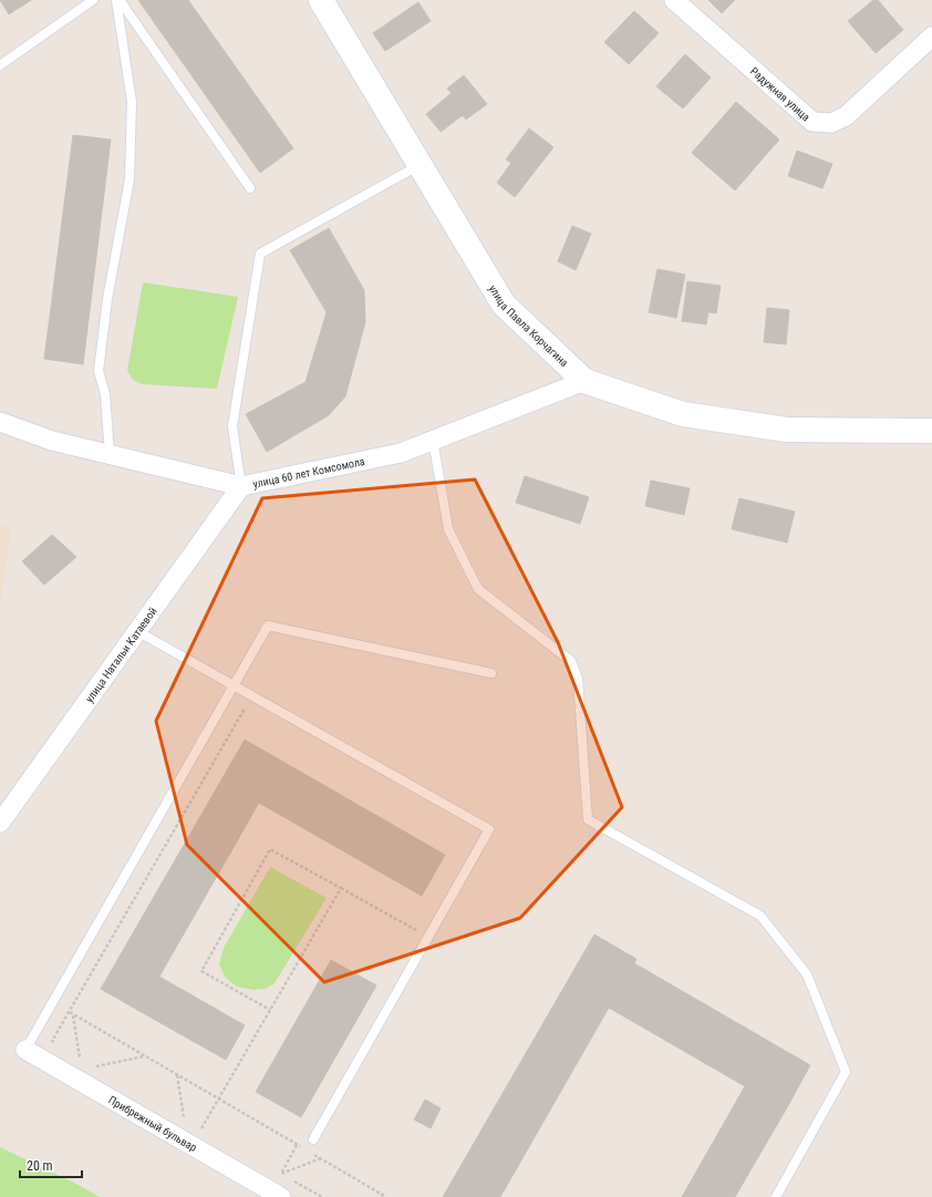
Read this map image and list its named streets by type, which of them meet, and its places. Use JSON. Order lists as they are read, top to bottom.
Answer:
{
  "streets": {
    "main road": ["улица Павла Корчагина"],
    "street": [
      "Радужная улица",
      "улица 60 лет Комсомола",
      "улица Натальи Катаевой",
      "Прибрежный бульвар"
    ]
  },
  "crossings": [
    ["улица Павла Корчагина", "улица 60 лет Комсомола"],
    ["улица 60 лет Комсомола", "улица Натальи Катаевой"]
  ],
  "scale_bar": "20 m"
}
